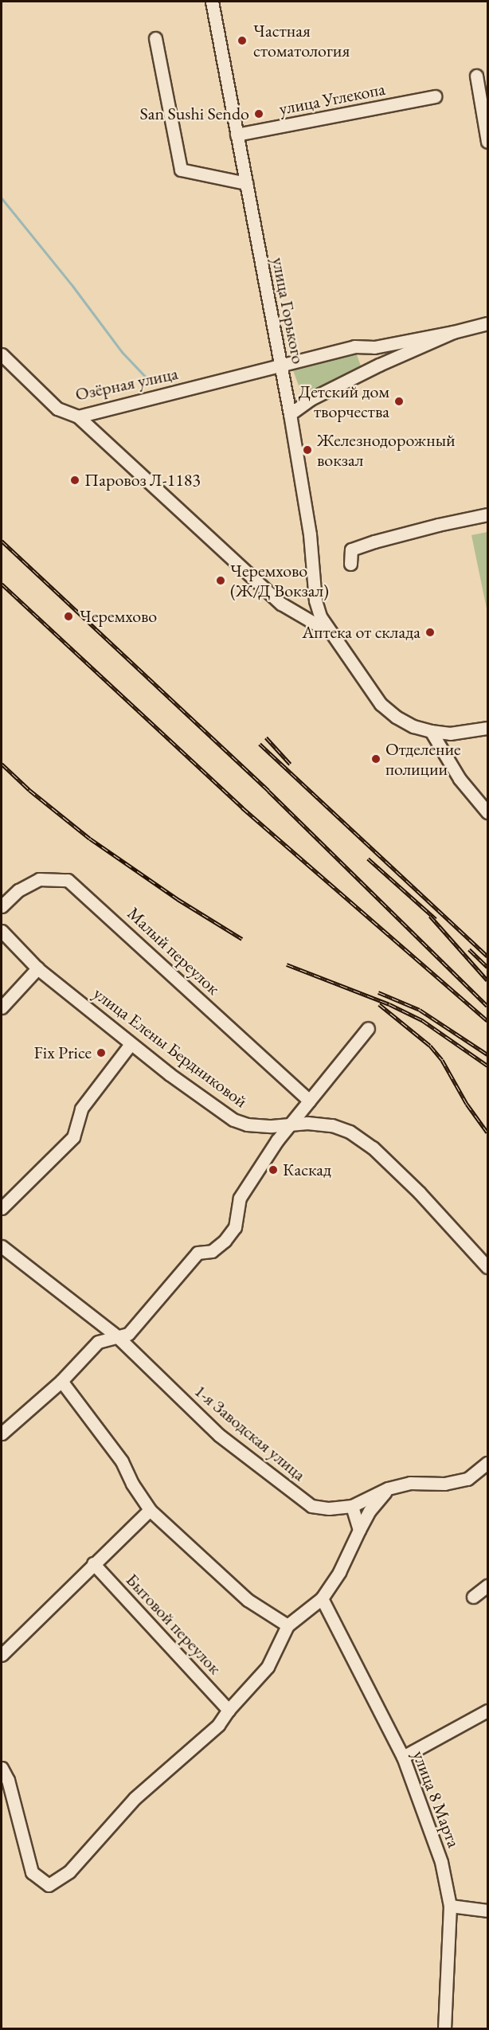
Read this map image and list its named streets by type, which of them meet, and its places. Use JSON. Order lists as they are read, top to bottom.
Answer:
{
  "streets": {
    "street": [
      "улица Углекопа",
      "улица Горького",
      "Озёрная улица",
      "Малый переулок",
      "улица Елены Бердниковой",
      "1-я Заводская улица",
      "Бытовой переулок",
      "улица 8 Марта"
    ]
  },
  "crossings": [
    ["улица Углекопа", "улица Горького"],
    ["улица Горького", "Озёрная улица"]
  ],
  "places": [
    "Частная стоматология",
    "San Sushi Sendo",
    "Детский дом творчества",
    "Железнодорожный вокзал",
    "Паровоз Л-1183",
    "Черемхово (Ж/Д Вокзал)",
    "Черемхово",
    "Аптека от склада",
    "Отделение полиции",
    "Fix Price",
    "Каскад"
  ]
}
